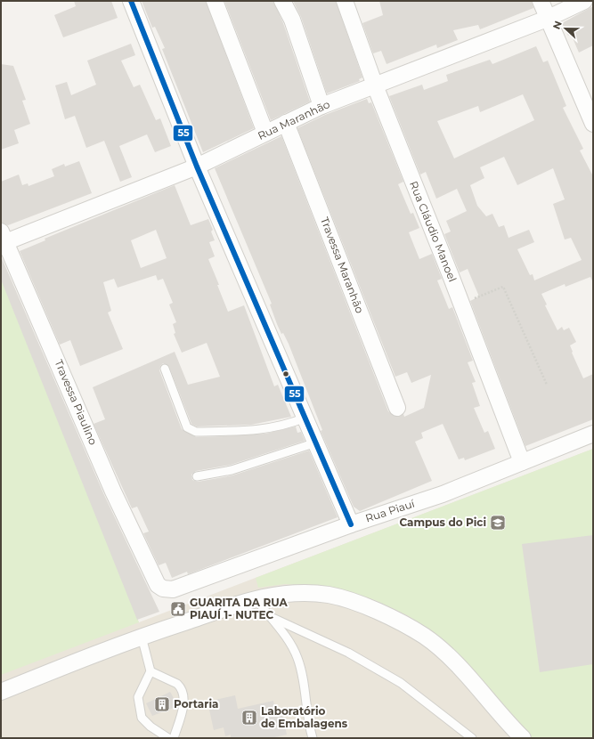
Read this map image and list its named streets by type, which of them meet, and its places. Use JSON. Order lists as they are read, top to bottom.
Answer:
{
  "streets": {
    "street": [
      "Rua Maranhão",
      "Rua Cláudio Manoel",
      "Travessa Maranhão",
      "Travessa Piaulino",
      "Rua Piauí"
    ]
  },
  "crossings": [
    ["Rua Maranhão", "Rua Cláudio Manoel"],
    ["Rua Maranhão", "Travessa Maranhão"],
    ["Rua Maranhão", "Travessa Piaulino"],
    ["Rua Cláudio Manoel", "Rua Piauí"],
    ["Travessa Piaulino", "Rua Piauí"]
  ],
  "places": {
    "school or university": ["Campus do Pici"],
    "public building": ["GUARITA DA RUA PIAUÍ 1- NUTEC"],
    "building": ["Portaria", "Laboratório de Embalagens"]
  },
  "lines": ["transit line 55"],
  "north": "left"
}
